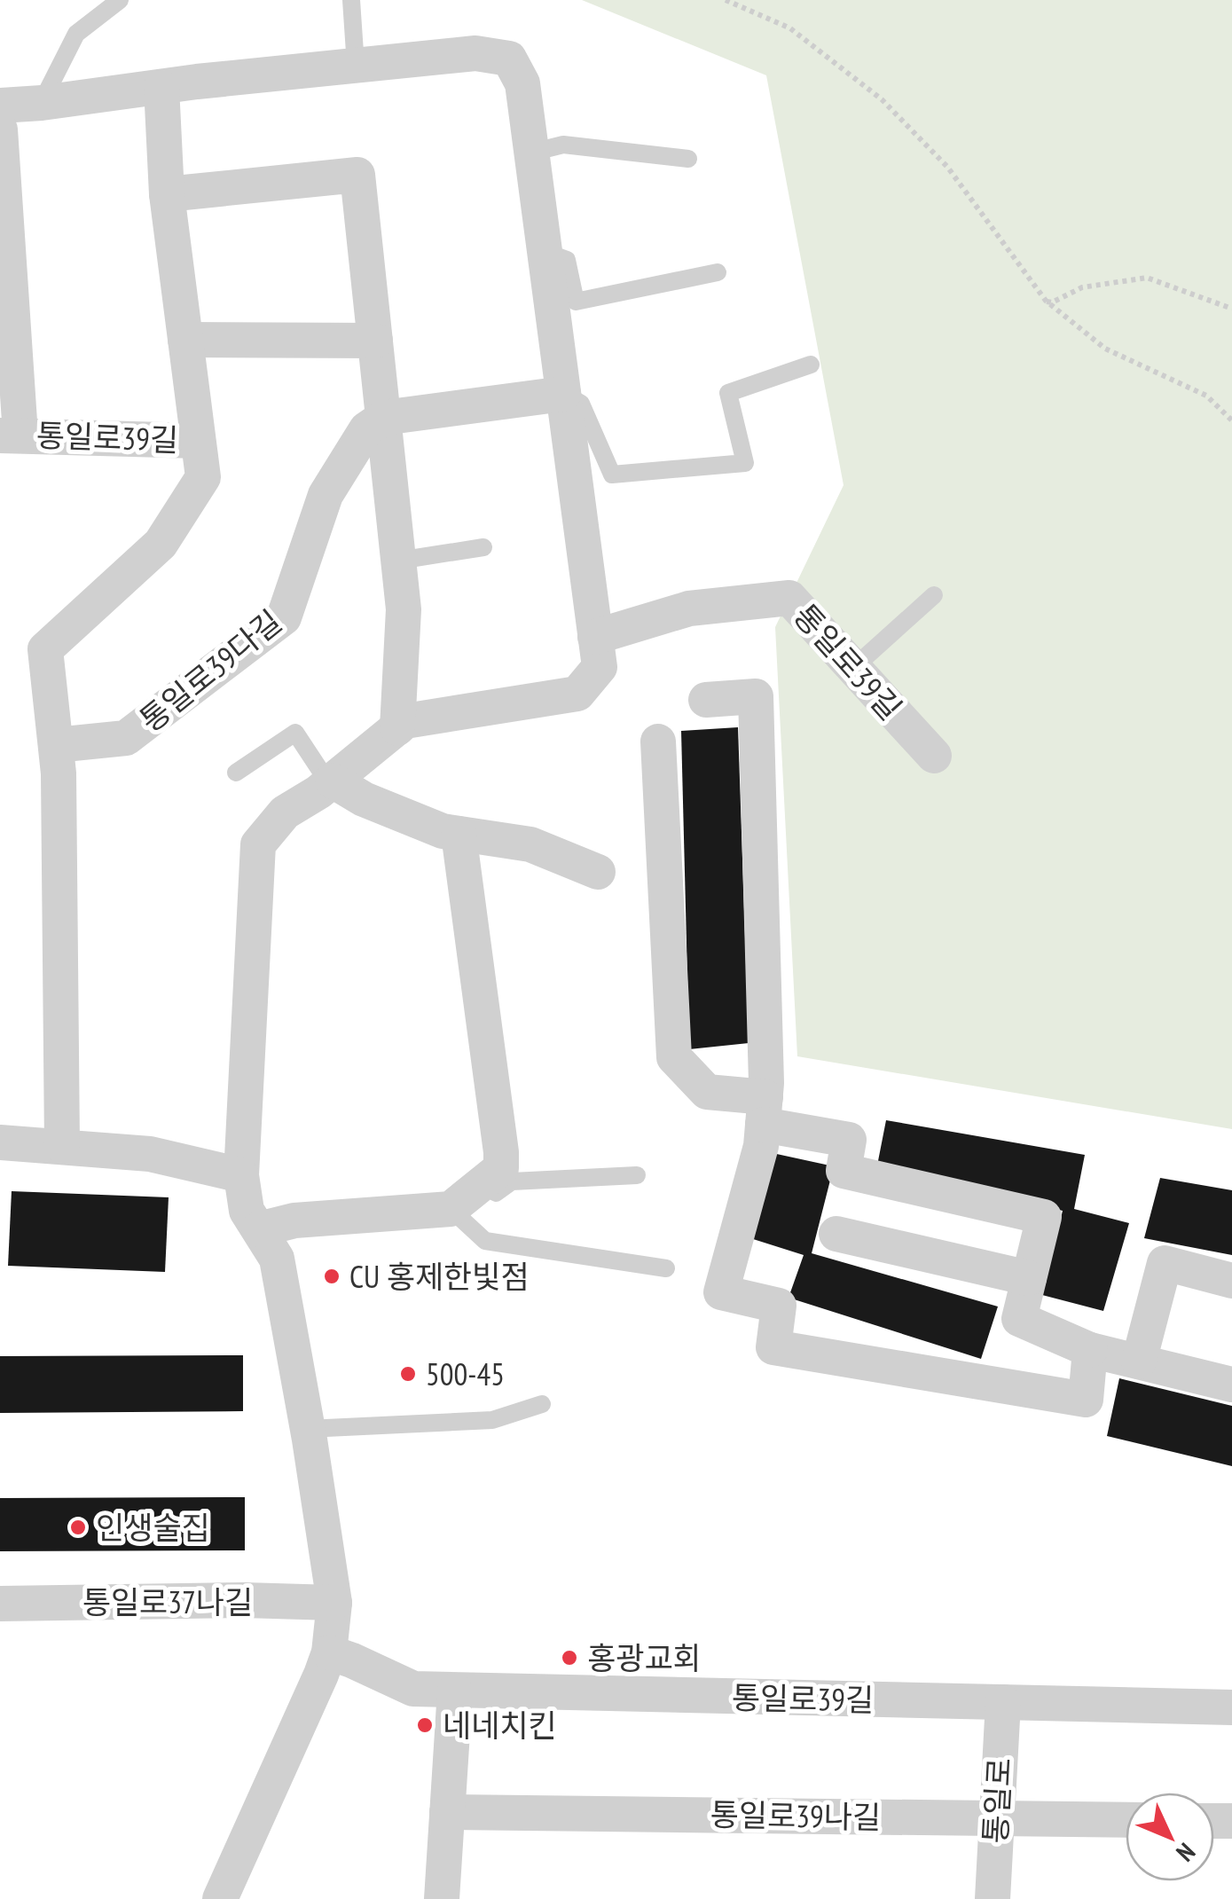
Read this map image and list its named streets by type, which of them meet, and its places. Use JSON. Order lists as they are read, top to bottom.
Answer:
{
  "streets": {
    "street": [
      "통일로39길",
      "통일로39다길",
      "통일로37나길",
      "통일로",
      "통일로39나길"
    ]
  },
  "crossings": [
    ["통일로39길", "통일로"],
    ["통일로", "통일로39나길"]
  ],
  "places": [
    "CU 홍제한빛점",
    "500-45",
    "인생술집",
    "홍광교회",
    "네네치킨"
  ],
  "north": "bottom right"
}
